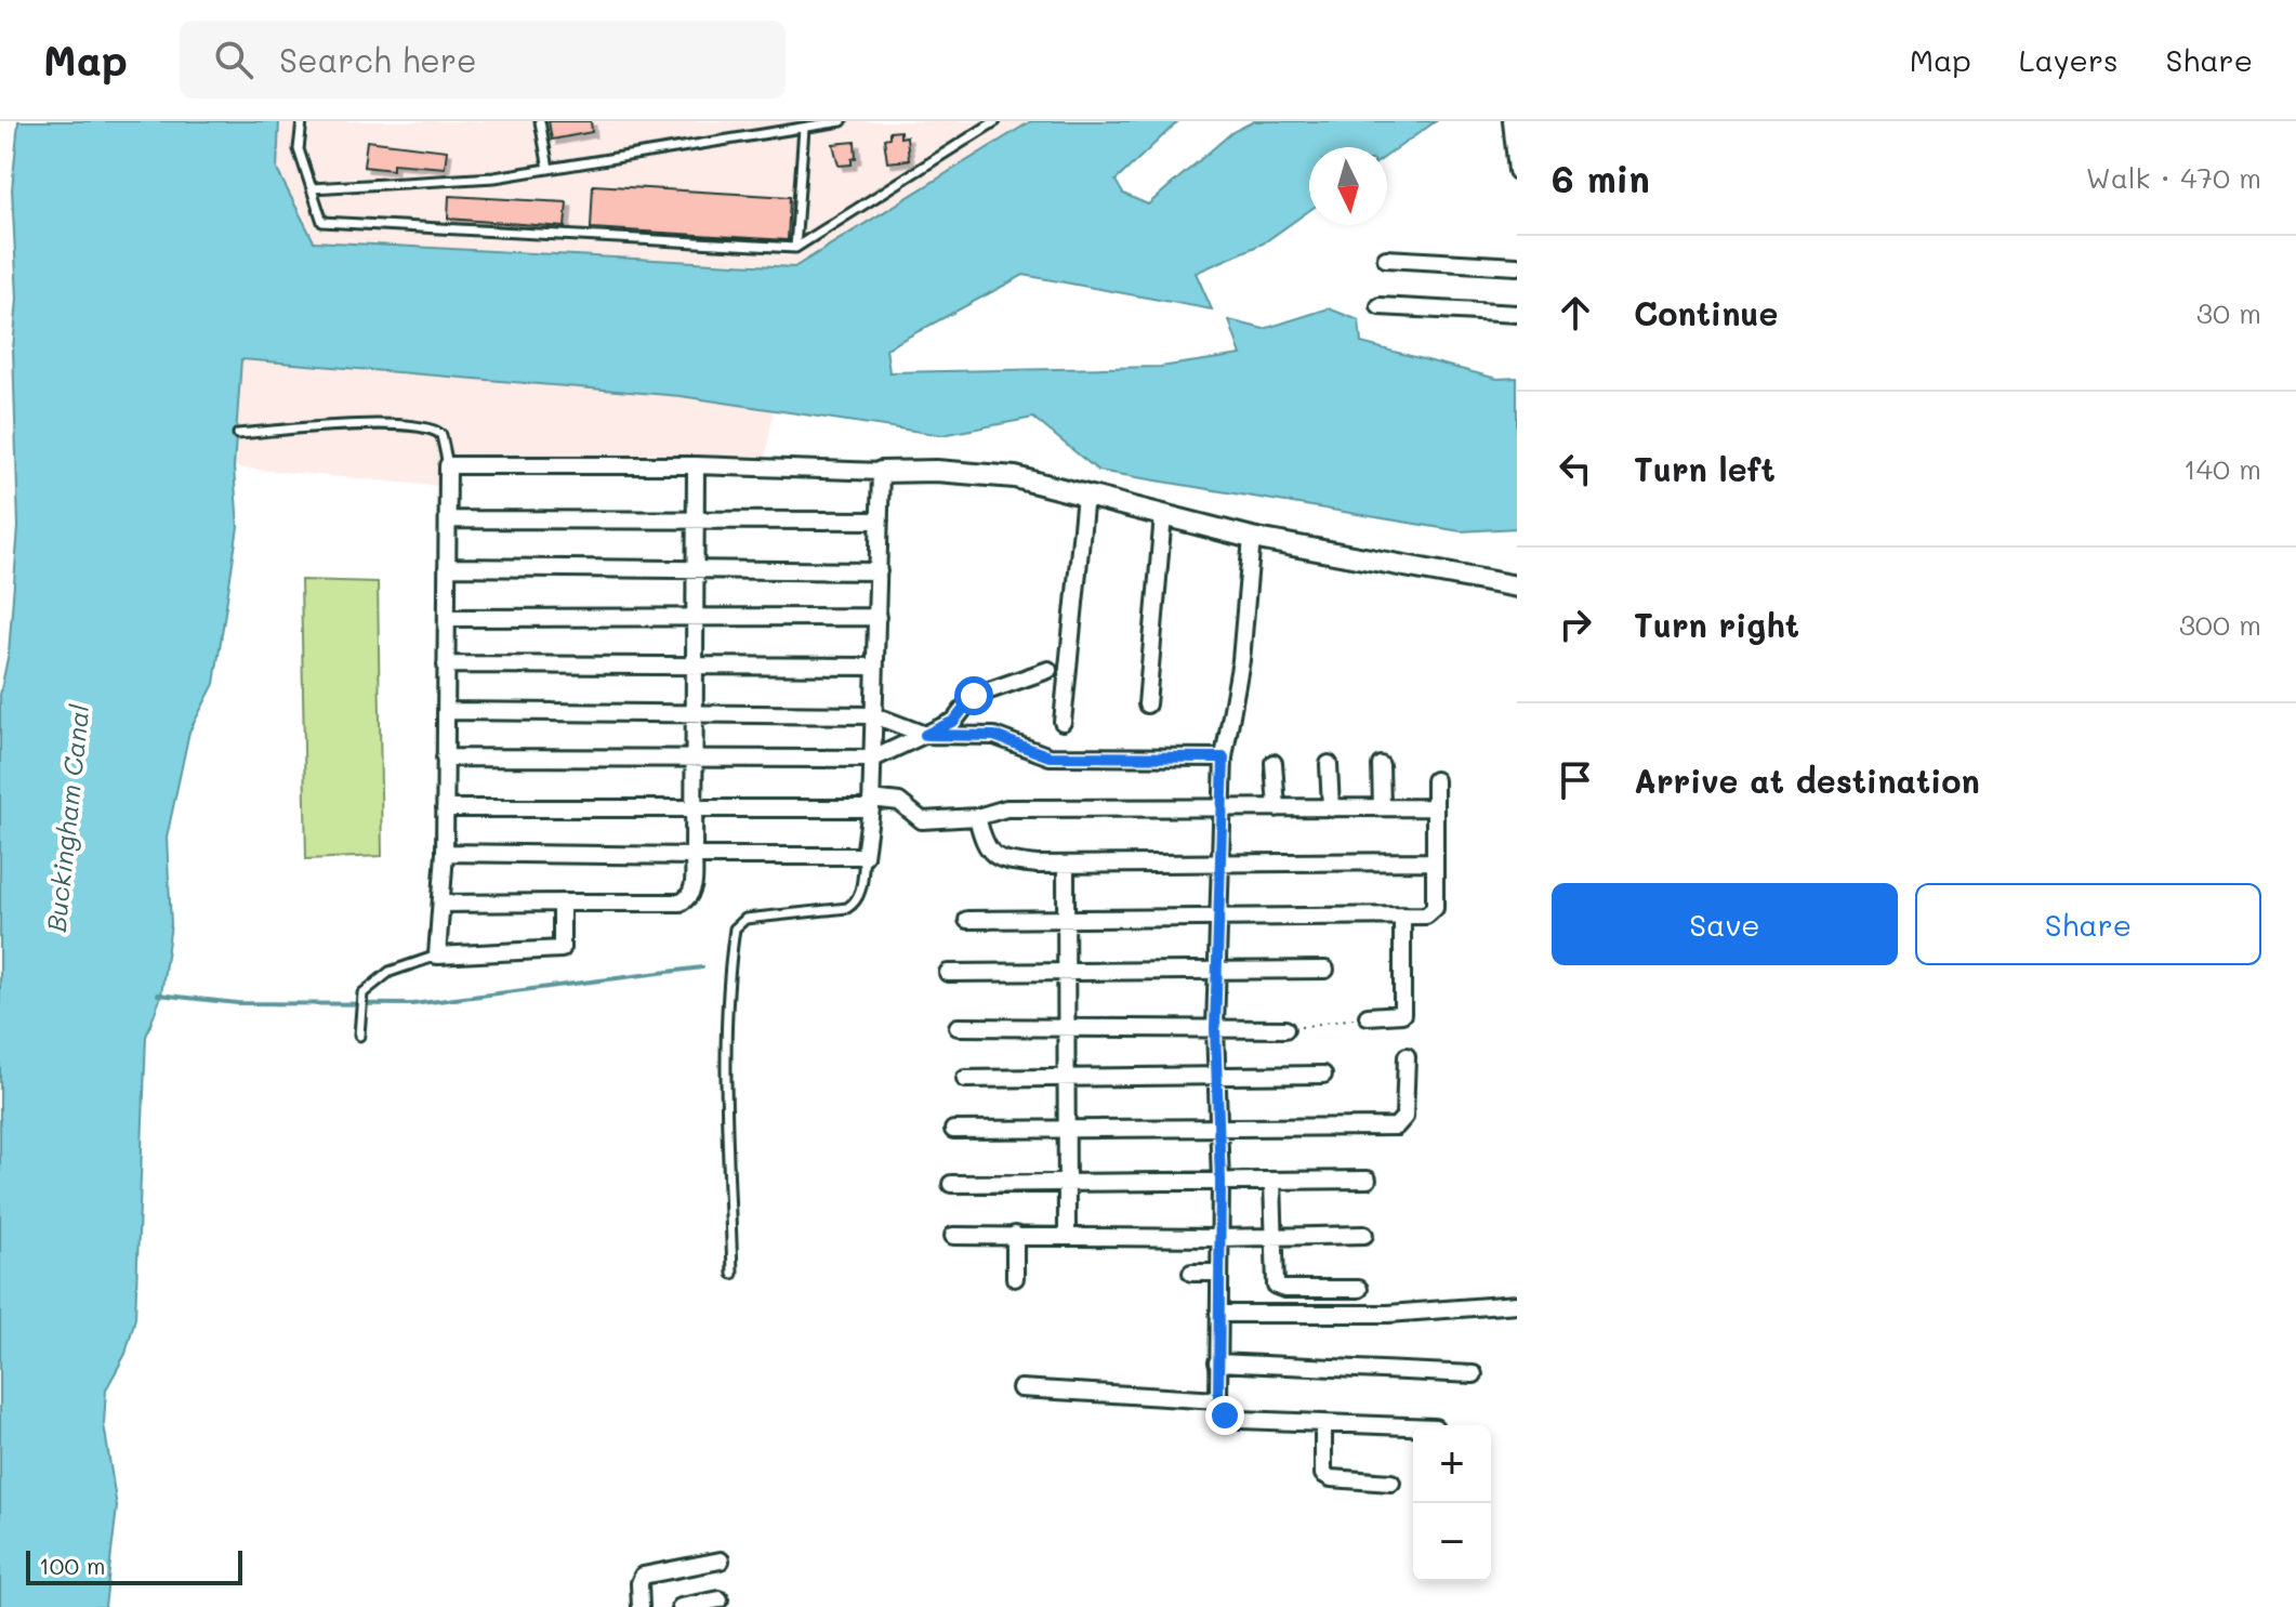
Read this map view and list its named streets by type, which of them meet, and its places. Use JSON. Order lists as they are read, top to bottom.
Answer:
{
  "water": ["Buckingham Canal"],
  "scale_bar": "100 m",
  "north": "bottom",
  "page": {
    "header": "Map",
    "search": "Search here",
    "nav": ["Map", "Layers", "Share"],
    "heading": ["6 min", "Walk · 470 m"],
    "list": [
      ["Continue", "30 m"],
      ["Turn left", "140 m"],
      ["Turn right", "300 m"],
      "Arrive at destination"
    ],
    "buttons": ["Save", "Share"],
    "map_buttons": ["+", "−"],
    "scale": "100 m"
  }
}
